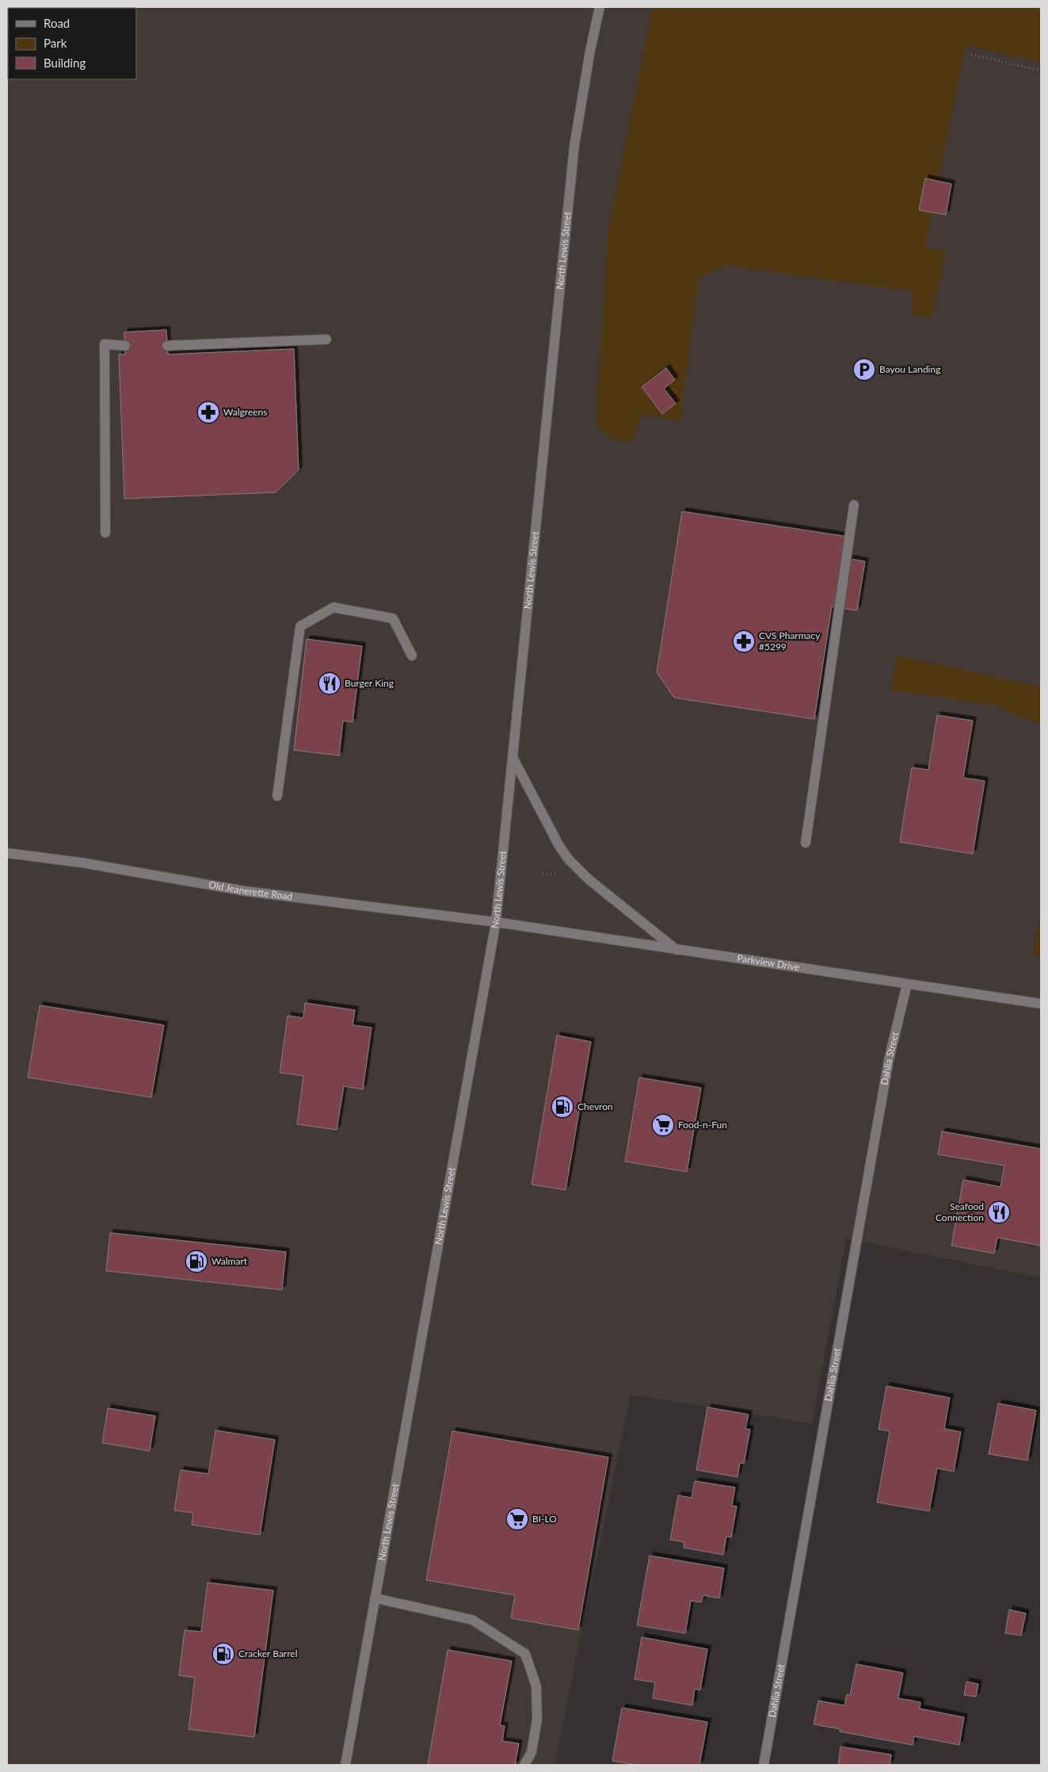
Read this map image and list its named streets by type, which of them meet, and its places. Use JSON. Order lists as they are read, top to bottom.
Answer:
{
  "streets": {
    "main road": [
      "North Lewis Street",
      "Old Jeanerette Road",
      "Parkview Drive",
      "Dahlia Street"
    ]
  },
  "crossings": [
    ["North Lewis Street", "Old Jeanerette Road"],
    ["North Lewis Street", "Parkview Drive"],
    ["Old Jeanerette Road", "Parkview Drive"],
    ["Parkview Drive", "Dahlia Street"]
  ],
  "places": {
    "parking": ["Bayou Landing"],
    "pharmacy": ["Walgreens", "CVS Pharmacy #5299"],
    "restaurant": ["Burger King", "Seafood Connection"],
    "fuel station": ["Chevron", "Walmart", "Cracker Barrel"],
    "supermarket": ["Food-n-Fun", "BI-LO"]
  },
  "legend": ["Road", "Park", "Building"]
}
